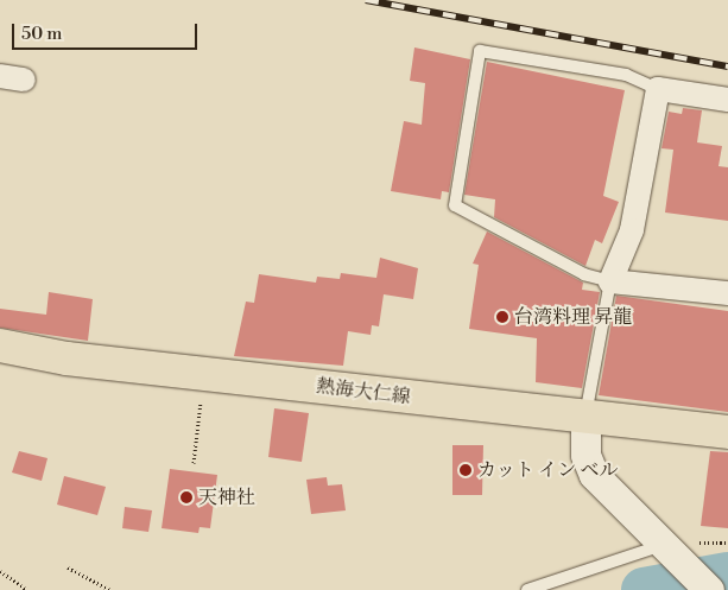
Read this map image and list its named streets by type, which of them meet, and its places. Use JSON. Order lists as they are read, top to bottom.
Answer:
{
  "streets": {
    "main road": ["熱海大仁線"]
  },
  "places": ["台湾料理 昇龍", "カット イン ベル", "天神社"],
  "scale_bar": "50 m"
}
